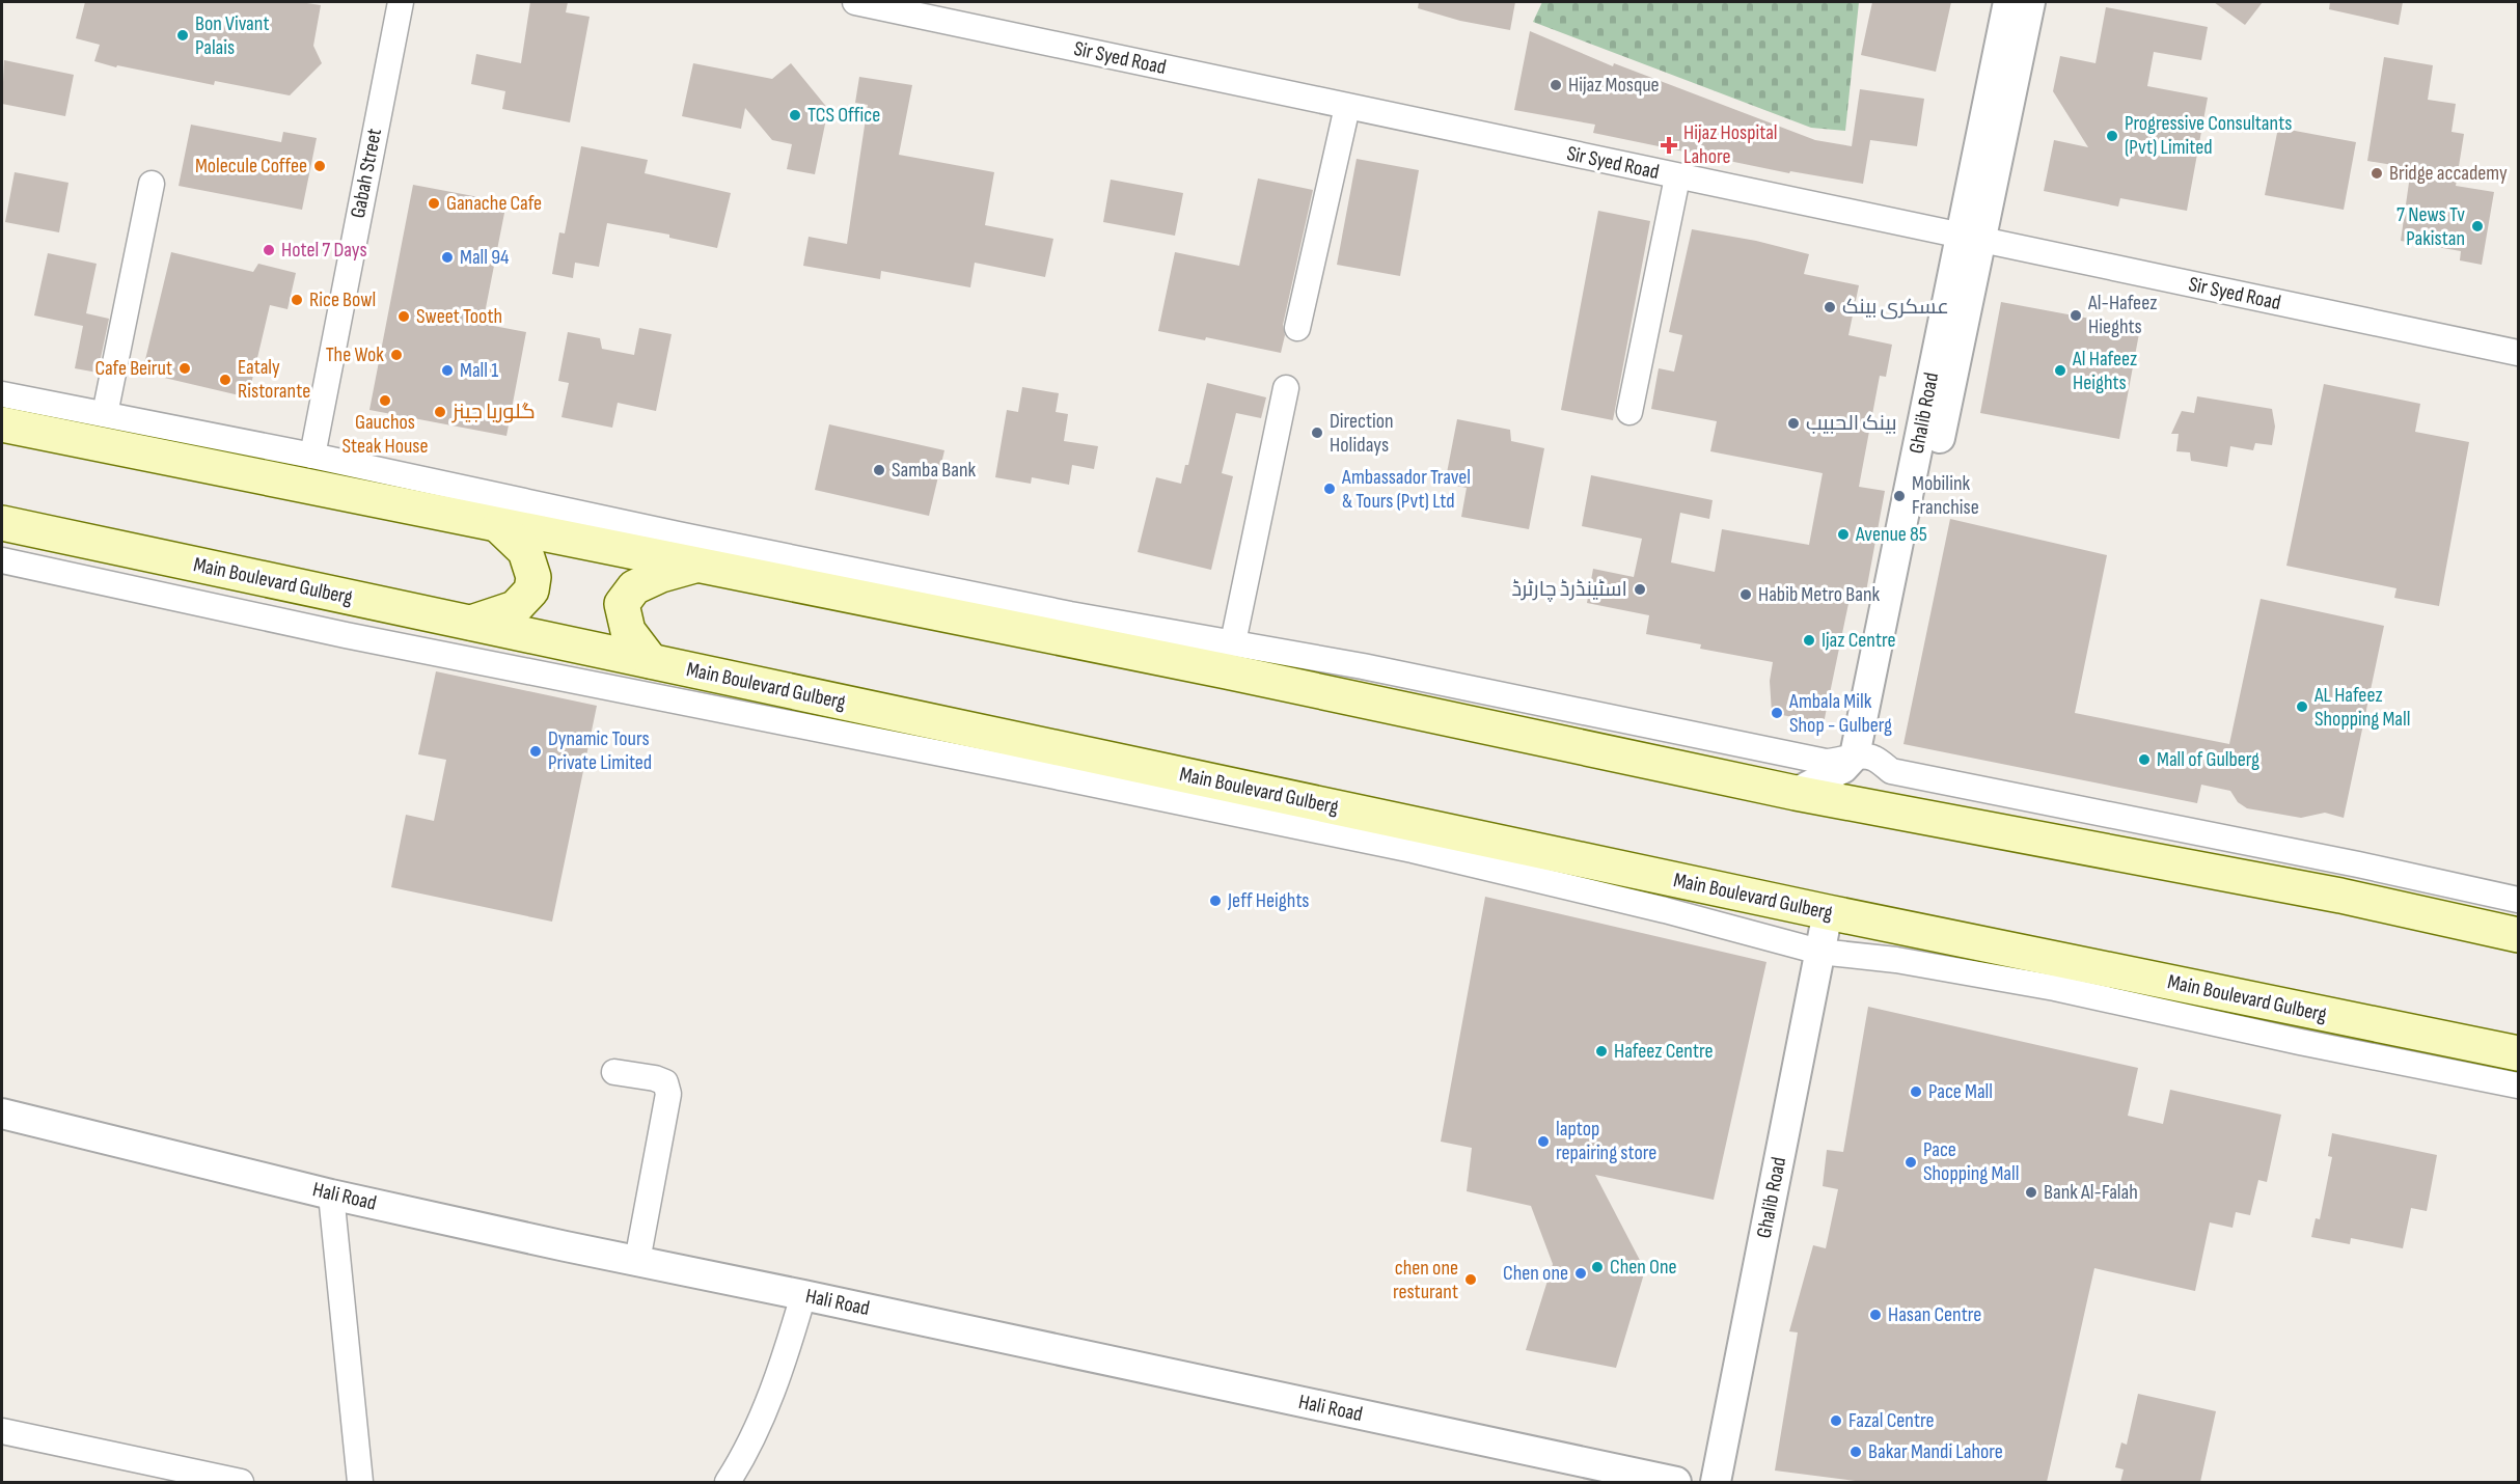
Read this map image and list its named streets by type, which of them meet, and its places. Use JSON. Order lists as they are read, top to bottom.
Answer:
{
  "streets": {
    "main road": ["Main Boulevard Gulberg"],
    "street": [
      "Sir Syed Road",
      "Gabah Street",
      "Ghalib Road",
      "Hali Road"
    ]
  },
  "crossings": [
    ["Sir Syed Road", "Ghalib Road"],
    ["Ghalib Road", "Main Boulevard Gulberg"]
  ],
  "places": {
    "other": [
      "Bon Vivant Palais",
      "Hijaz Mosque",
      "TCS Office",
      "Progressive Consultants (Pvt) Limited",
      "Molecule Coffee",
      "Bridge accademy",
      "Ganache Cafe",
      "7 News Tv Pakistan",
      "Hotel 7 Days",
      "Mall 94",
      "Rice Bowl",
      "عسکری بینک",
      "Al-Hafeez Hieghts",
      "Sweet Tooth",
      "The Wok",
      "Cafe Beirut",
      "Mall 1",
      "Al Hafeez Heights",
      "Eataly Ristorante",
      "Gauchos Steak House",
      "گلوریا جینز",
      "بينک الحبيب",
      "Direction Holidays",
      "Samba Bank",
      "Ambassador Travel & Tours (Pvt) Ltd",
      "Mobilink Franchise",
      "Avenue 85",
      "اسٹینڈرڈ چارٹرڈ",
      "Habib Metro Bank",
      "Ijaz Centre",
      "AL Hafeez Shopping Mall",
      "Ambala Milk Shop - Gulberg",
      "Dynamic Tours Private Limited",
      "Mall of Gulberg",
      "Jeff Heights",
      "Hafeez Centre",
      "Pace Mall",
      "laptop repairing store",
      "Pace Shopping Mall",
      "Bank Al-Falah",
      "Chen One",
      "Chen one",
      "chen one resturant",
      "Hasan Centre",
      "Fazal Centre",
      "Bakar Mandi Lahore"
    ],
    "health": ["Hijaz Hospital Lahore"]
  }
}
